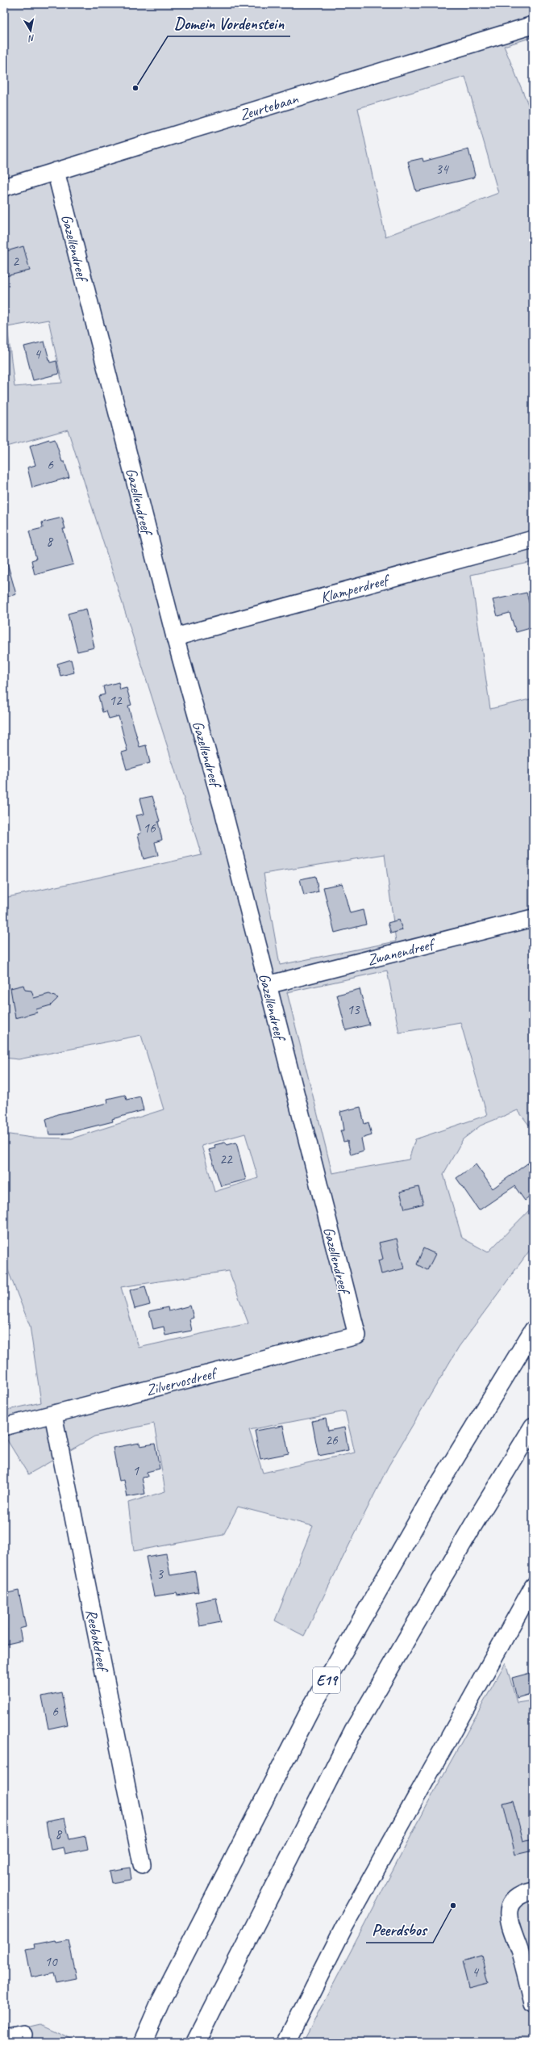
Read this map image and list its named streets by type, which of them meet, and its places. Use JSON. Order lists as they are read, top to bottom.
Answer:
{
  "streets": {
    "highway": ["E19"],
    "street": [
      "Zeurtebaan",
      "Gazellendreef",
      "Klamperdreef",
      "Zwanendreef",
      "Zilvervosdreef",
      "Reebokdreef"
    ]
  },
  "crossings": [
    ["Zeurtebaan", "Gazellendreef"],
    ["Gazellendreef", "Klamperdreef"],
    ["Gazellendreef", "Zwanendreef"],
    ["Gazellendreef", "Zilvervosdreef"],
    ["Zilvervosdreef", "Reebokdreef"]
  ],
  "places": ["Domein Vordenstein", "Peerdsbos"],
  "house_numbers": [
    "34",
    "2",
    "4",
    "6",
    "8",
    "12",
    "16",
    "13",
    "22",
    "26",
    "1",
    "3",
    "6",
    "8",
    "10",
    "4"
  ],
  "north": "bottom"
}
